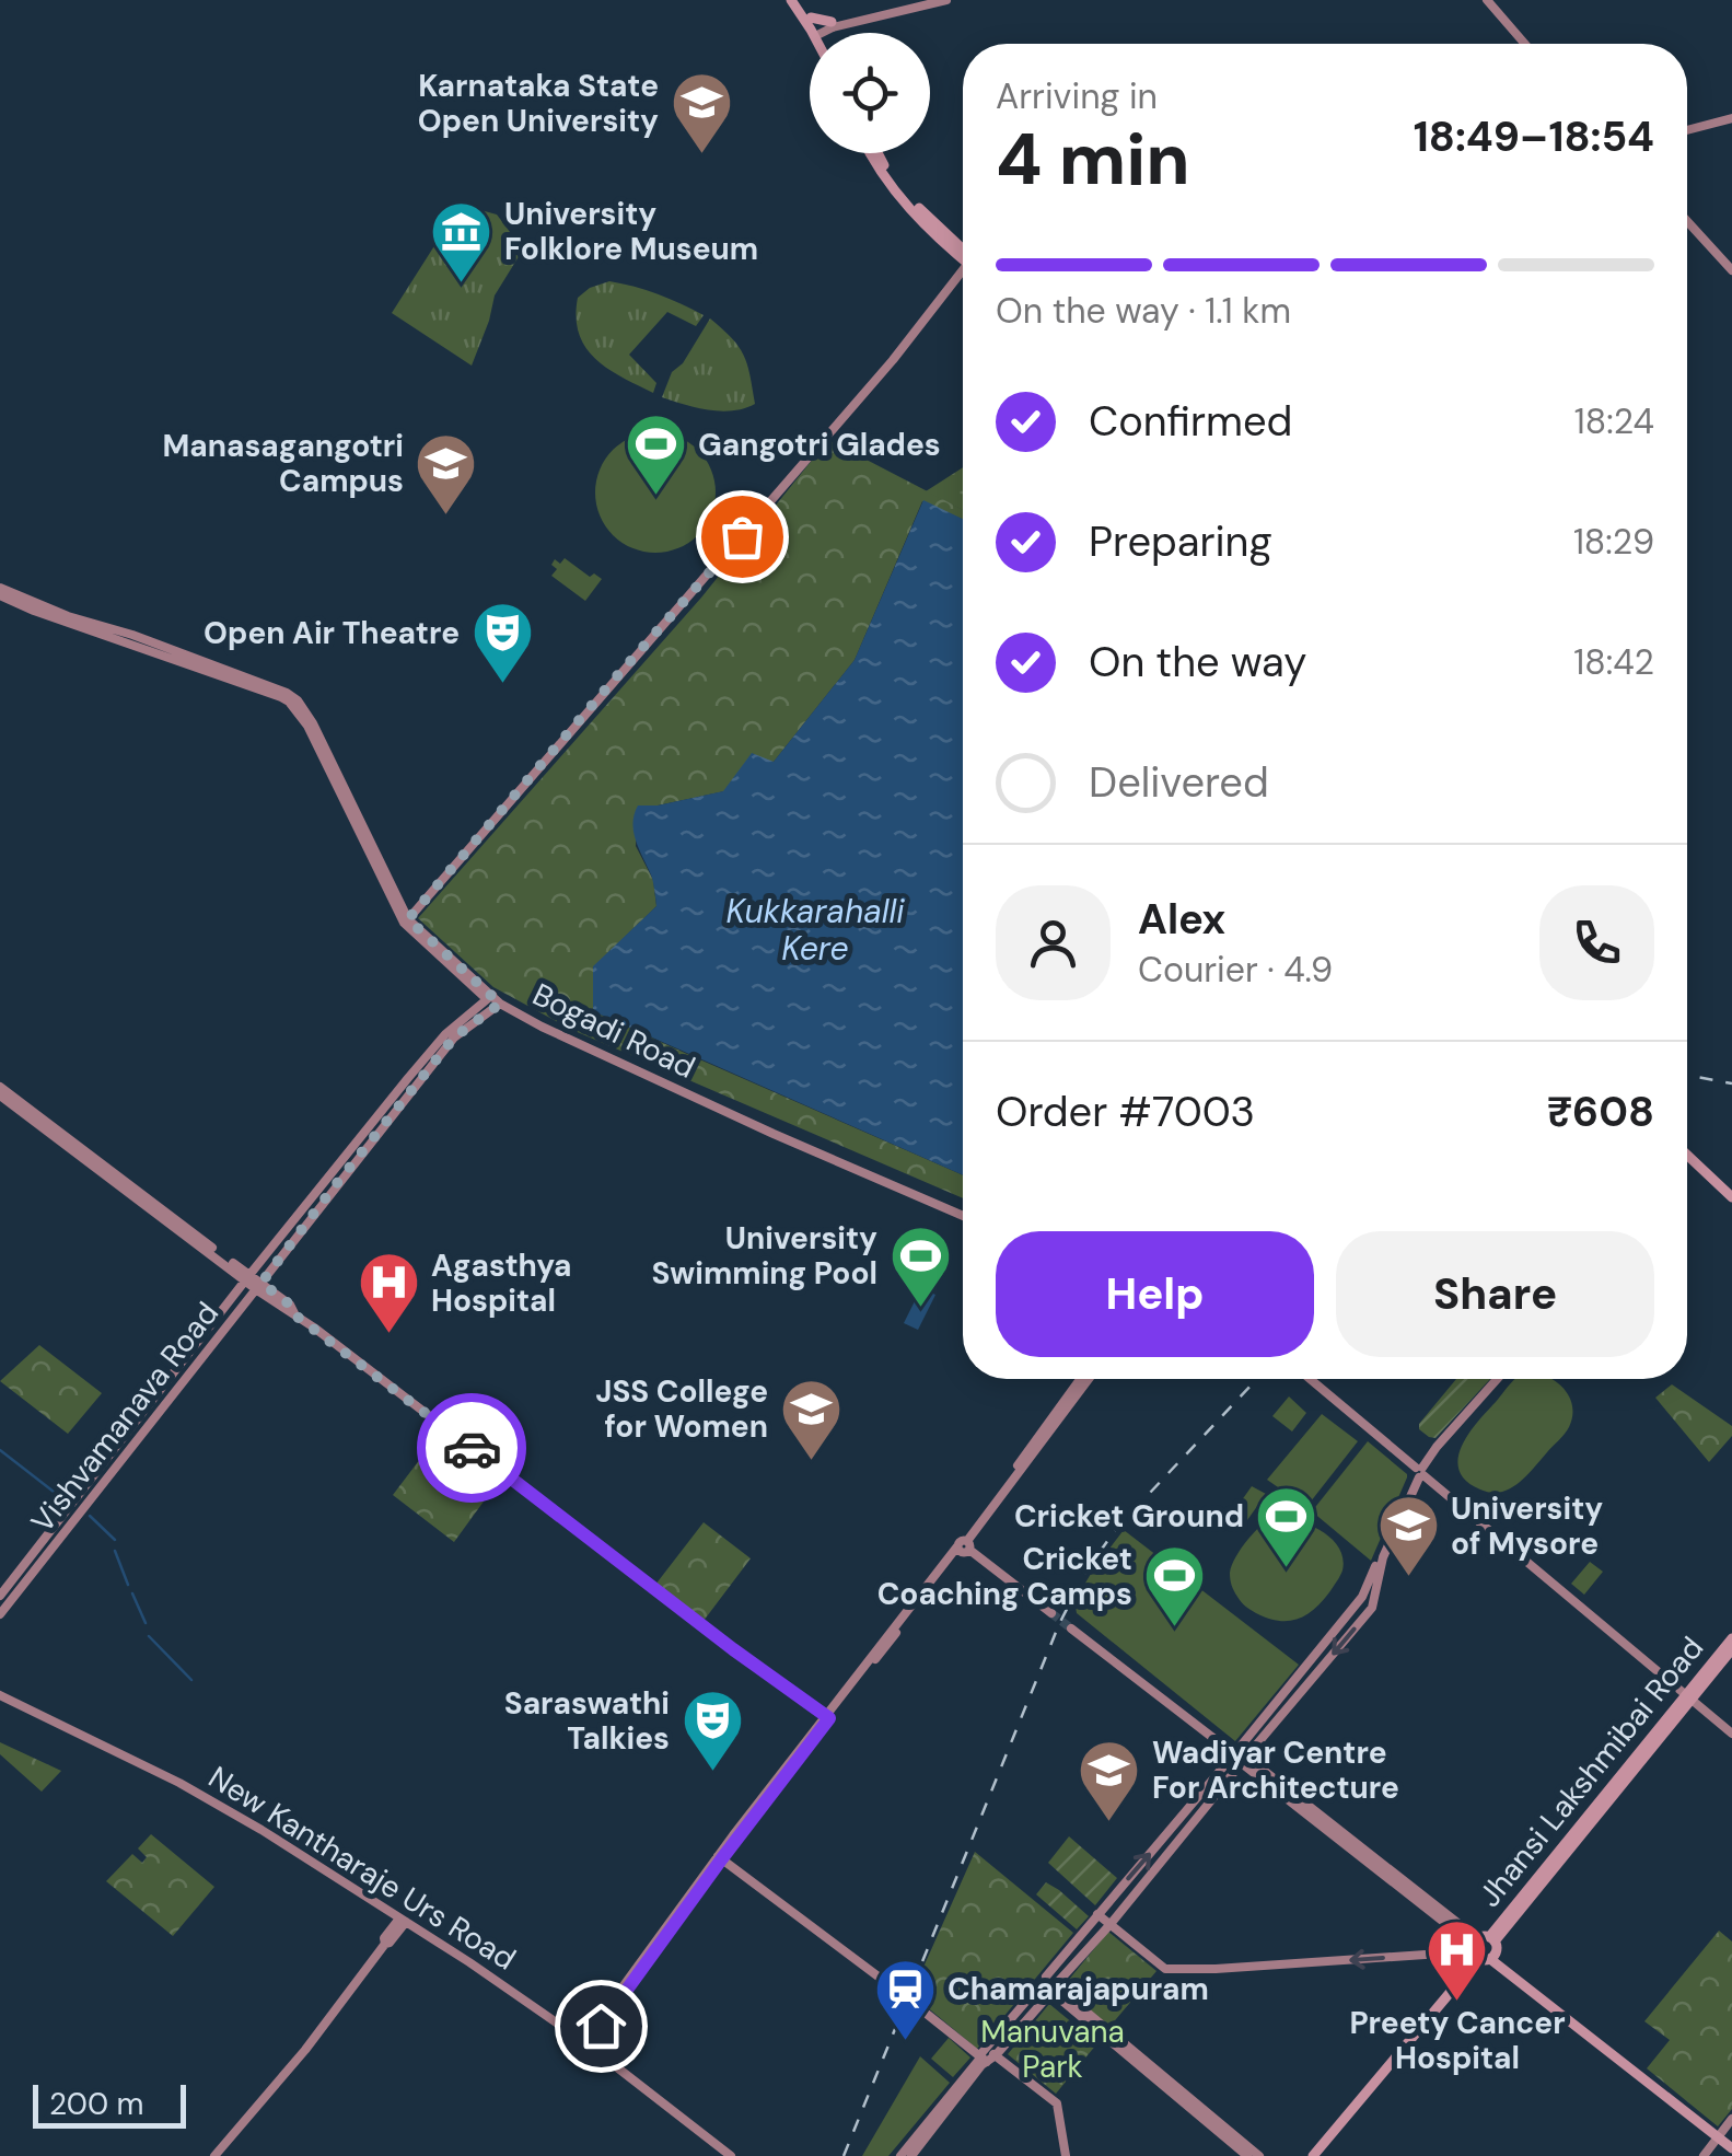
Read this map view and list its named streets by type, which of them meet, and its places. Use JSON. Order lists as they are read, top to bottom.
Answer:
{
  "streets": {
    "main road": [
      "Bogadi Road",
      "Vishvamanava Road",
      "Jhansi Lakshmibai Road",
      "New Kantharaje Urs Road"
    ]
  },
  "crossings": [
    ["Bogadi Road", "Vishvamanava Road"]
  ],
  "water": ["Kukkarahalli Kere"],
  "parks": ["Manuvana Park"],
  "places": {
    "school or university": [
      "Karnataka State Open University",
      "Manasagangotri Campus",
      "JSS College for Women",
      "University of Mysore",
      "Wadiyar Centre For Architecture"
    ],
    "museum": ["University Folklore Museum"],
    "sports": [
      "Gangotri Glades",
      "University Swimming Pool",
      "Cricket Ground",
      "Cricket Coaching Camps"
    ],
    "theatre": ["Open Air Theatre", "Saraswathi Talkies"],
    "hospital": ["Agasthya Hospital", "Preety Cancer Hospital"],
    "station": ["Chamarajapuram"]
  },
  "scale_bar": "200 m",
  "page": {
    "heading": ["4 min", "Arriving in", "18:49–18:54"],
    "panel": [
      "Alex",
      "Courier · 4.9",
      "Order #7003",
      "₹608"
    ],
    "bar": "On the way · 1.1 km",
    "list": [
      ["Confirmed", "18:24"],
      ["Preparing", "18:29"],
      ["On the way", "18:42"],
      "Delivered"
    ],
    "buttons": ["Help", "Share"],
    "scale": "200 m"
  }
}
